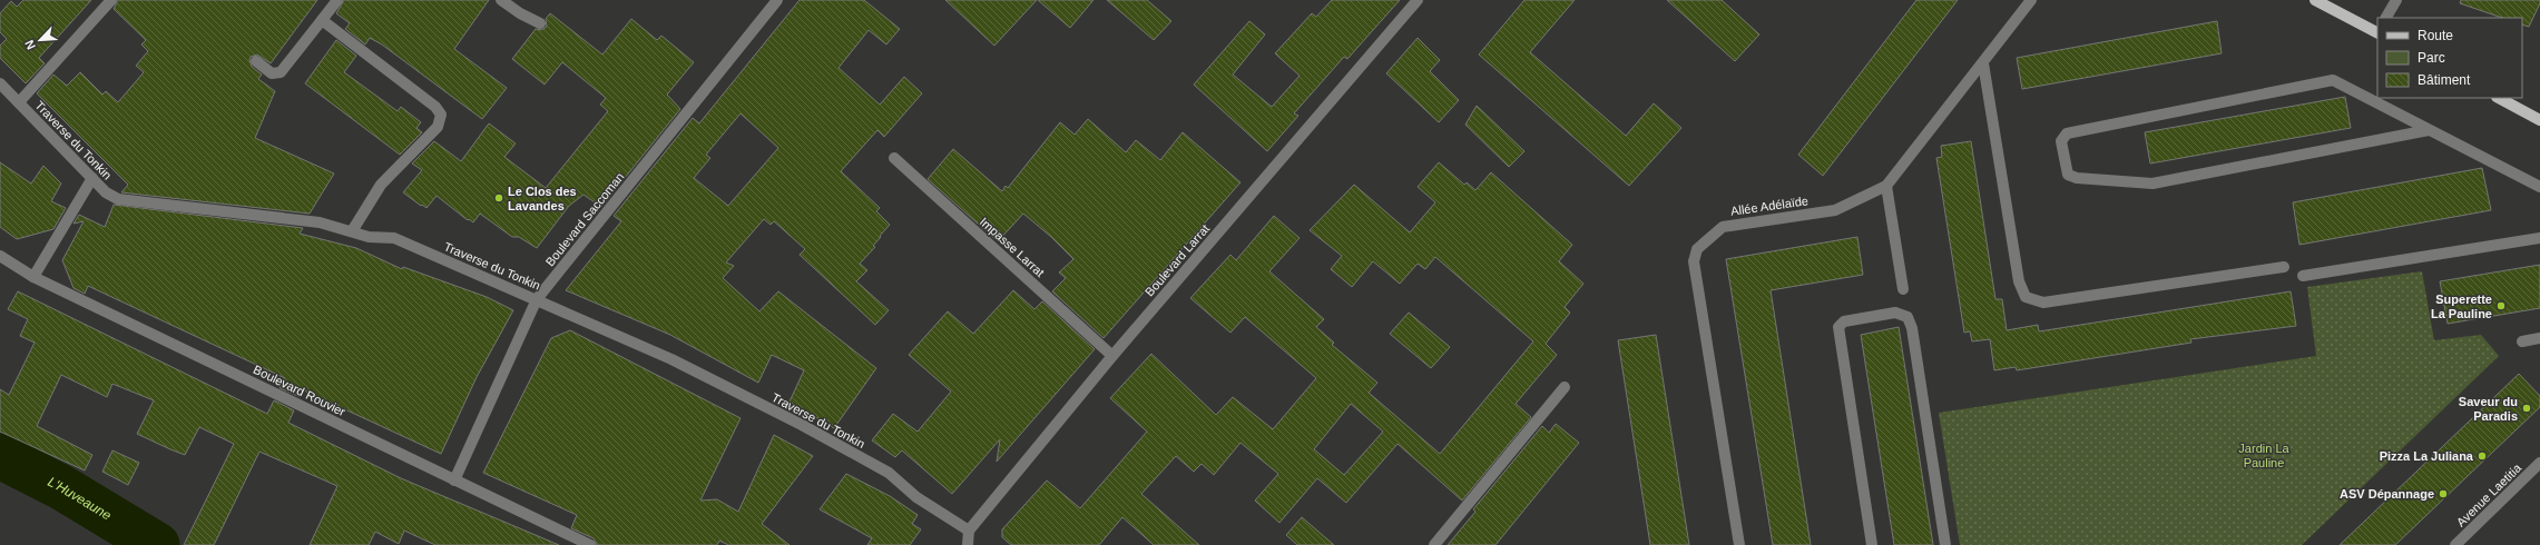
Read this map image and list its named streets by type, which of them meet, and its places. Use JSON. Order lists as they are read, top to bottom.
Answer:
{
  "streets": {
    "street": [
      "Traverse du Tonkin",
      "Allée Adélaïde",
      "Boulevard Saccoman",
      "Impasse Larrat",
      "Boulevard Larrat",
      "Boulevard Rouvier",
      "Avenue Laetitia"
    ]
  },
  "crossings": [
    ["Traverse du Tonkin", "Boulevard Saccoman"],
    ["Traverse du Tonkin", "Boulevard Larrat"],
    ["Boulevard Saccoman", "Boulevard Rouvier"],
    ["Impasse Larrat", "Boulevard Larrat"]
  ],
  "water": ["L'Huveaune"],
  "parks": ["Jardin La Pauline"],
  "places": [
    "Le Clos des Lavandes",
    "Superette La Pauline",
    "Saveur du Paradis",
    "Pizza La Juliana",
    "ASV Dépannage"
  ],
  "legend": ["Route", "Parc", "Bâtiment"],
  "north": "bottom left"
}
